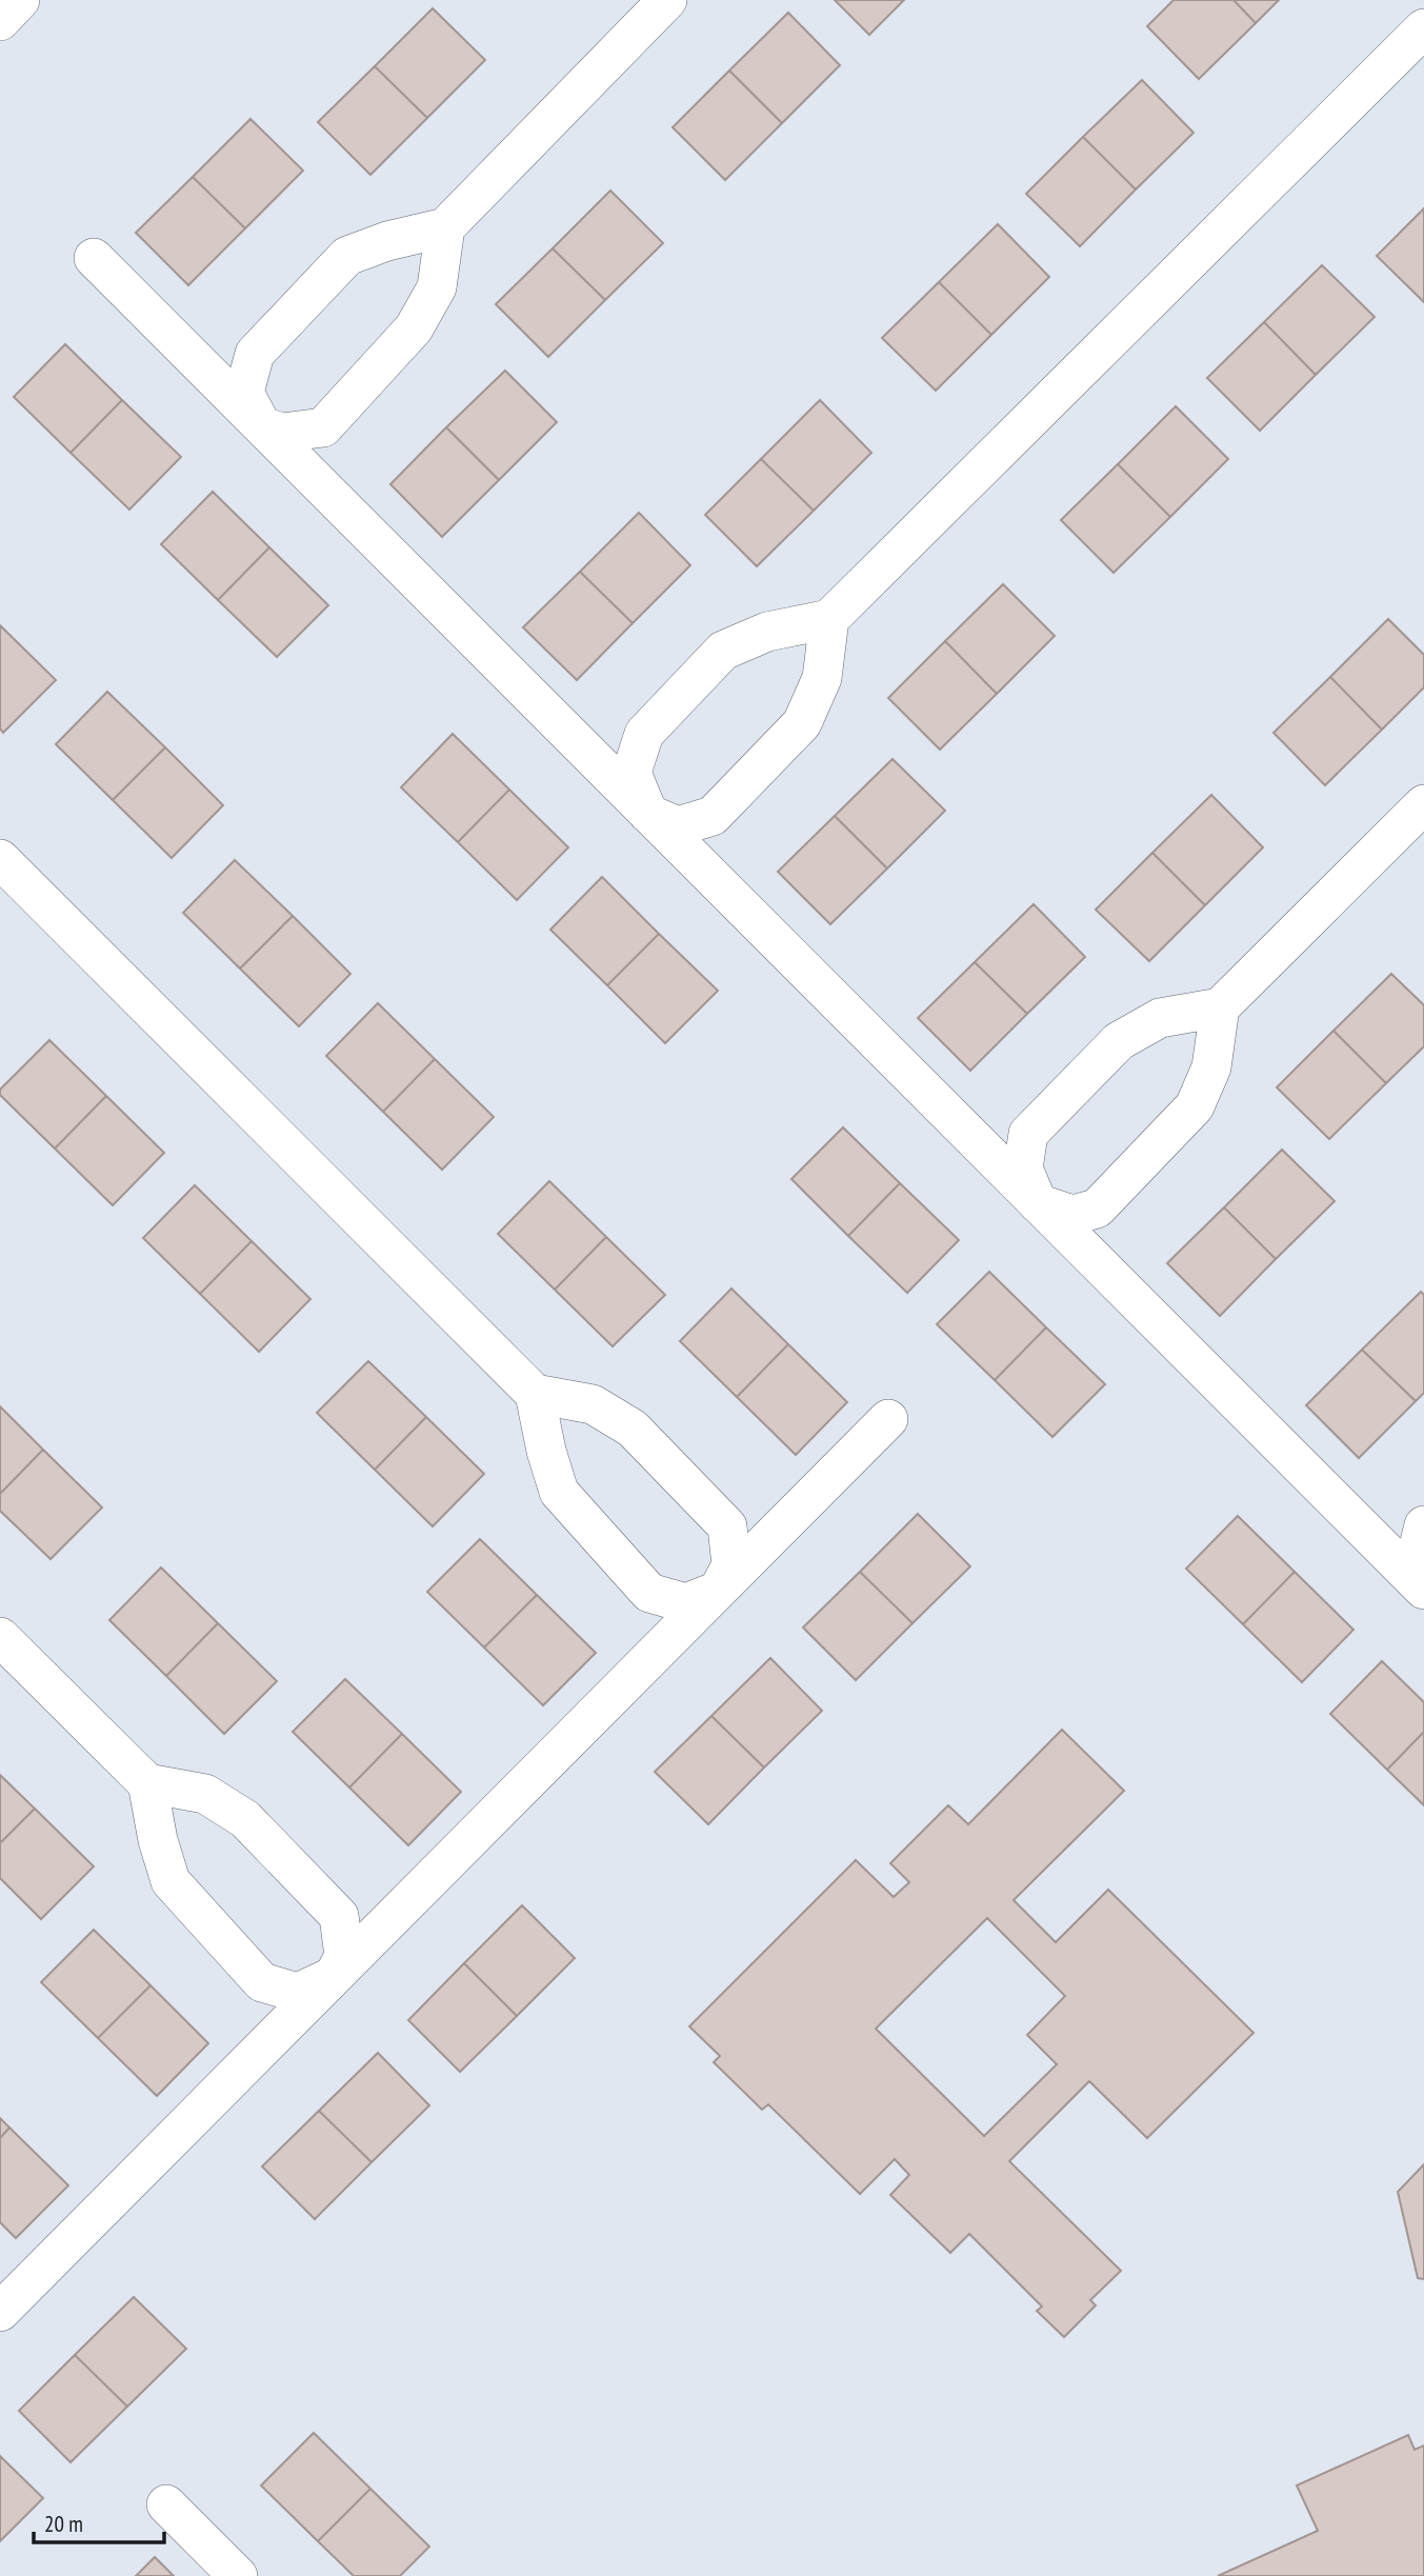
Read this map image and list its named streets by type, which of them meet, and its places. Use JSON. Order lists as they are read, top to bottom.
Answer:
{
  "scale_bar": "20 m"
}
